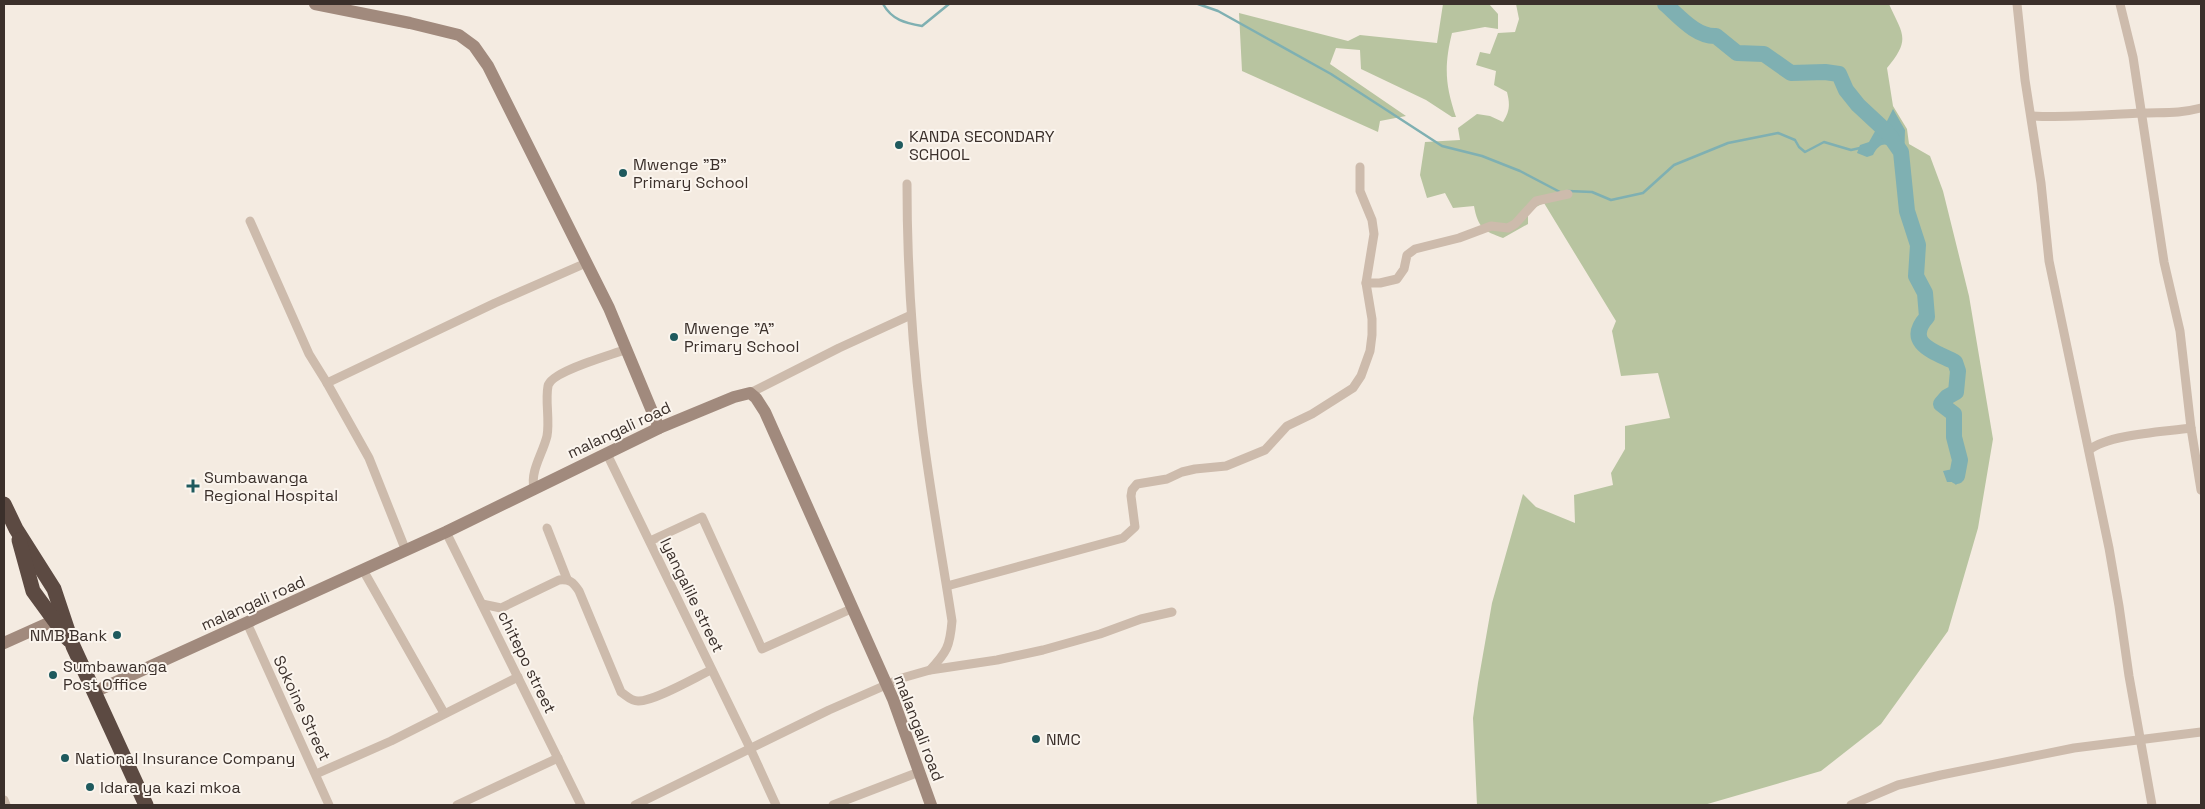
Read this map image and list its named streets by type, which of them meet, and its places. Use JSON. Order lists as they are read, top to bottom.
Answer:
{
  "streets": {
    "street": [
      "malangali road",
      "lyangalile street",
      "chitepo street",
      "Sokoine Street"
    ]
  },
  "crossings": [
    ["malangali road", "lyangalile street"],
    ["malangali road", "chitepo street"],
    ["malangali road", "Sokoine Street"]
  ],
  "places": {
    "other": [
      "KANDA SECONDARY SCHOOL",
      "Mwenge \"B\" Primary School",
      "Mwenge \"A\" Primary School",
      "NMB Bank",
      "Sumbawanga Post Office",
      "NMC",
      "National Insurance Company",
      "Idara ya kazi mkoa"
    ],
    "health": ["Sumbawanga Regional Hospital"]
  }
}
